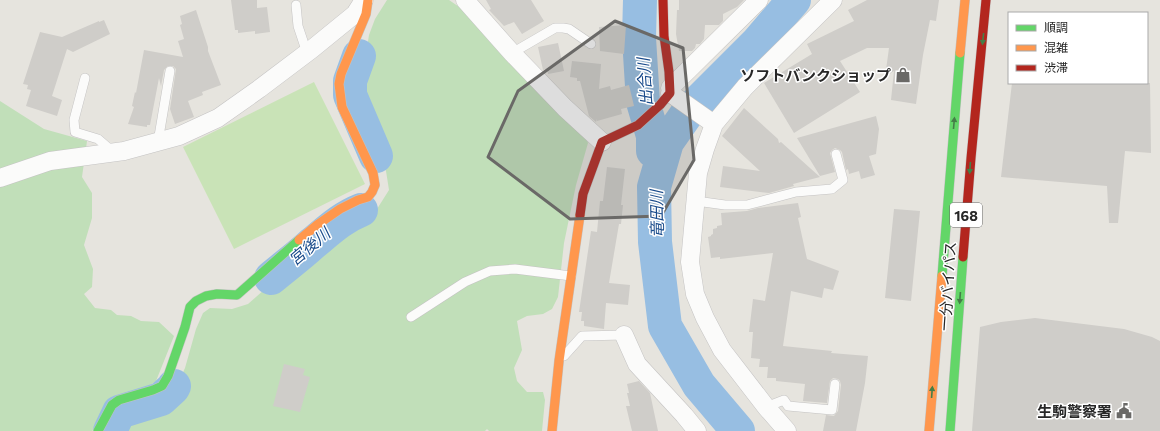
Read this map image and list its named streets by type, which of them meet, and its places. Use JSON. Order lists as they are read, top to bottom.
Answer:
{
  "streets": {
    "main road": ["168", "一分バイパス"]
  },
  "water": ["出合川", "竜田川", "宮後川"],
  "places": {
    "shop": ["ソフトバンクショップ"],
    "public building": ["生駒警察署"]
  },
  "legend": ["順調", "混雑", "渋滞"]
}
